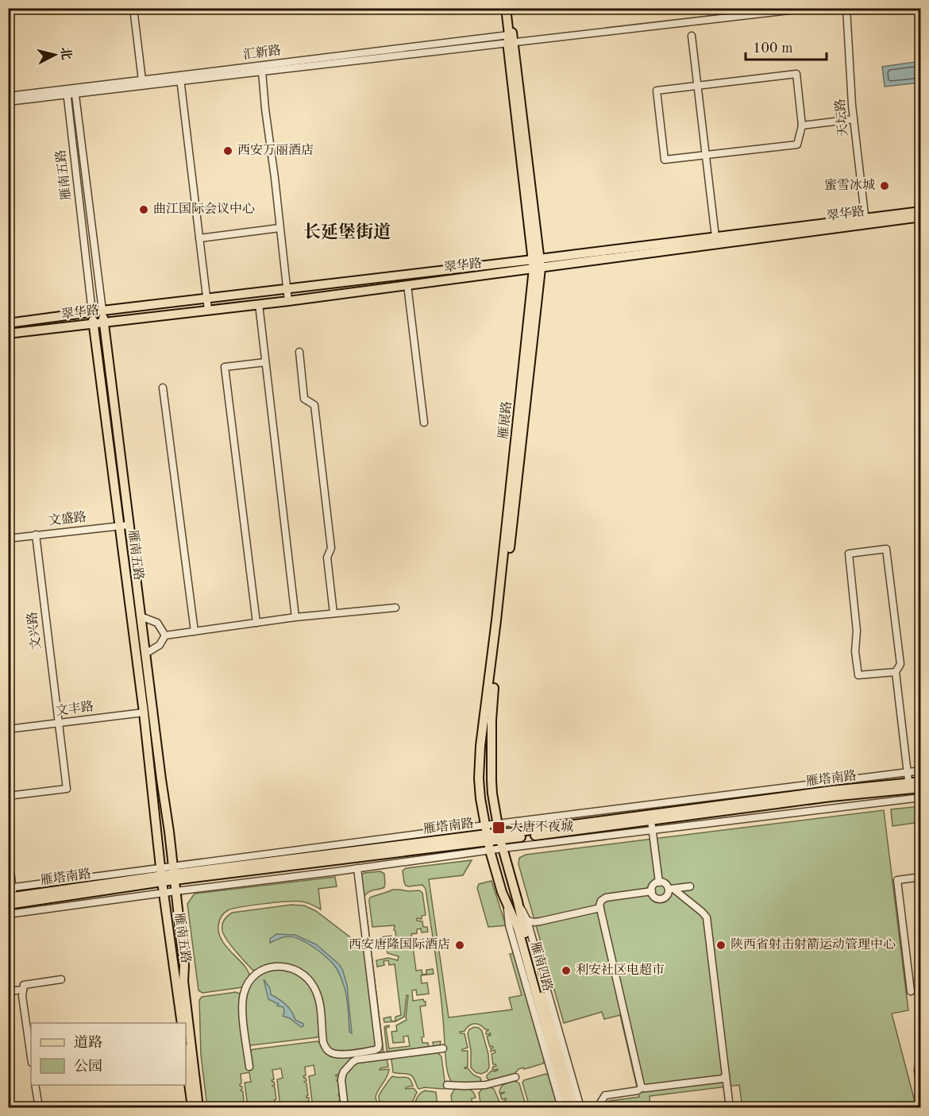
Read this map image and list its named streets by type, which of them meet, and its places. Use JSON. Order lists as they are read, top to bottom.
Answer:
{
  "streets": {
    "main road": [
      "雁南五路",
      "翠华路",
      "雁展路",
      "雁塔南路",
      "雁南四路"
    ],
    "street": [
      "汇新路",
      "天坛路",
      "文盛路",
      "文兴路",
      "文丰路"
    ]
  },
  "crossings": [
    ["汇新路", "雁南五路"],
    ["汇新路", "雁展路"],
    ["天坛路", "翠华路"],
    ["雁南五路", "翠华路"],
    ["雁南五路", "文盛路"],
    ["雁南五路", "文丰路"],
    ["雁南五路", "雁塔南路"],
    ["翠华路", "雁展路"],
    ["雁展路", "雁塔南路"],
    ["雁展路", "雁南四路"],
    ["文盛路", "文兴路"],
    ["文兴路", "文丰路"],
    ["雁塔南路", "雁南四路"]
  ],
  "districts": ["长延堡街道"],
  "places": {
    "other": [
      "西安万丽酒店",
      "蜜雪冰城",
      "曲江国际会议中心",
      "西安唐隆国际酒店",
      "陕西省射击射箭运动管理中心",
      "利安社区电超市"
    ],
    "transit": ["大唐不夜城"]
  },
  "legend": ["道路", "公园"],
  "scale_bar": "100 m",
  "north": "right"
}
